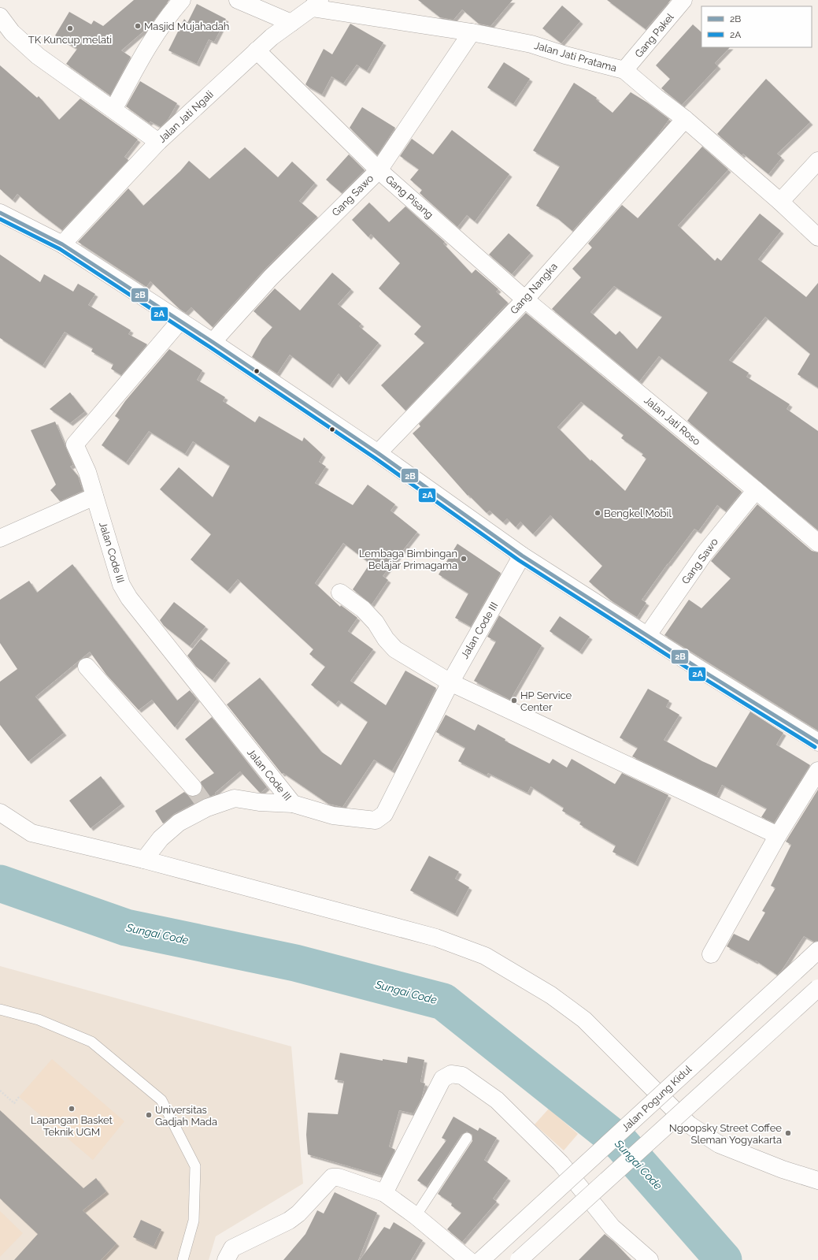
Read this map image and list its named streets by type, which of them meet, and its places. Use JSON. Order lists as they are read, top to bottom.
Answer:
{
  "streets": {
    "street": [
      "Gang Pakel",
      "Jalan Jati Pratama",
      "Jalan Jati Ngali",
      "Gang Sawo",
      "Gang Pisang",
      "Gang Nangka",
      "Jalan Jati Roso",
      "Jalan Code III",
      "Jalan Pogung Kidul"
    ]
  },
  "crossings": [
    ["Gang Pakel", "Jalan Jati Pratama"],
    ["Jalan Jati Pratama", "Jalan Jati Ngali"],
    ["Jalan Jati Pratama", "Gang Sawo"],
    ["Jalan Jati Pratama", "Gang Nangka"],
    ["Jalan Jati Ngali", "Gang Pisang"],
    ["Gang Sawo", "Gang Pisang"],
    ["Gang Sawo", "Jalan Jati Roso"],
    ["Gang Pisang", "Gang Nangka"],
    ["Gang Pisang", "Jalan Jati Roso"],
    ["Gang Nangka", "Jalan Jati Roso"]
  ],
  "water": ["Sungai Code"],
  "places": [
    "Masjid Mujahadah",
    "TK Kuncup melati",
    "Bengkel Mobil",
    "Lembaga Bimbingan Belajar Primagama",
    "HP Service Center",
    "Lapangan Basket Teknik UGM",
    "Universitas Gadjah Mada",
    "Ngoopsky Street Coffee Sleman Yogyakarta"
  ],
  "lines": ["transit line 2B", "transit line 2A"],
  "legend": ["2B", "2A"]
}
